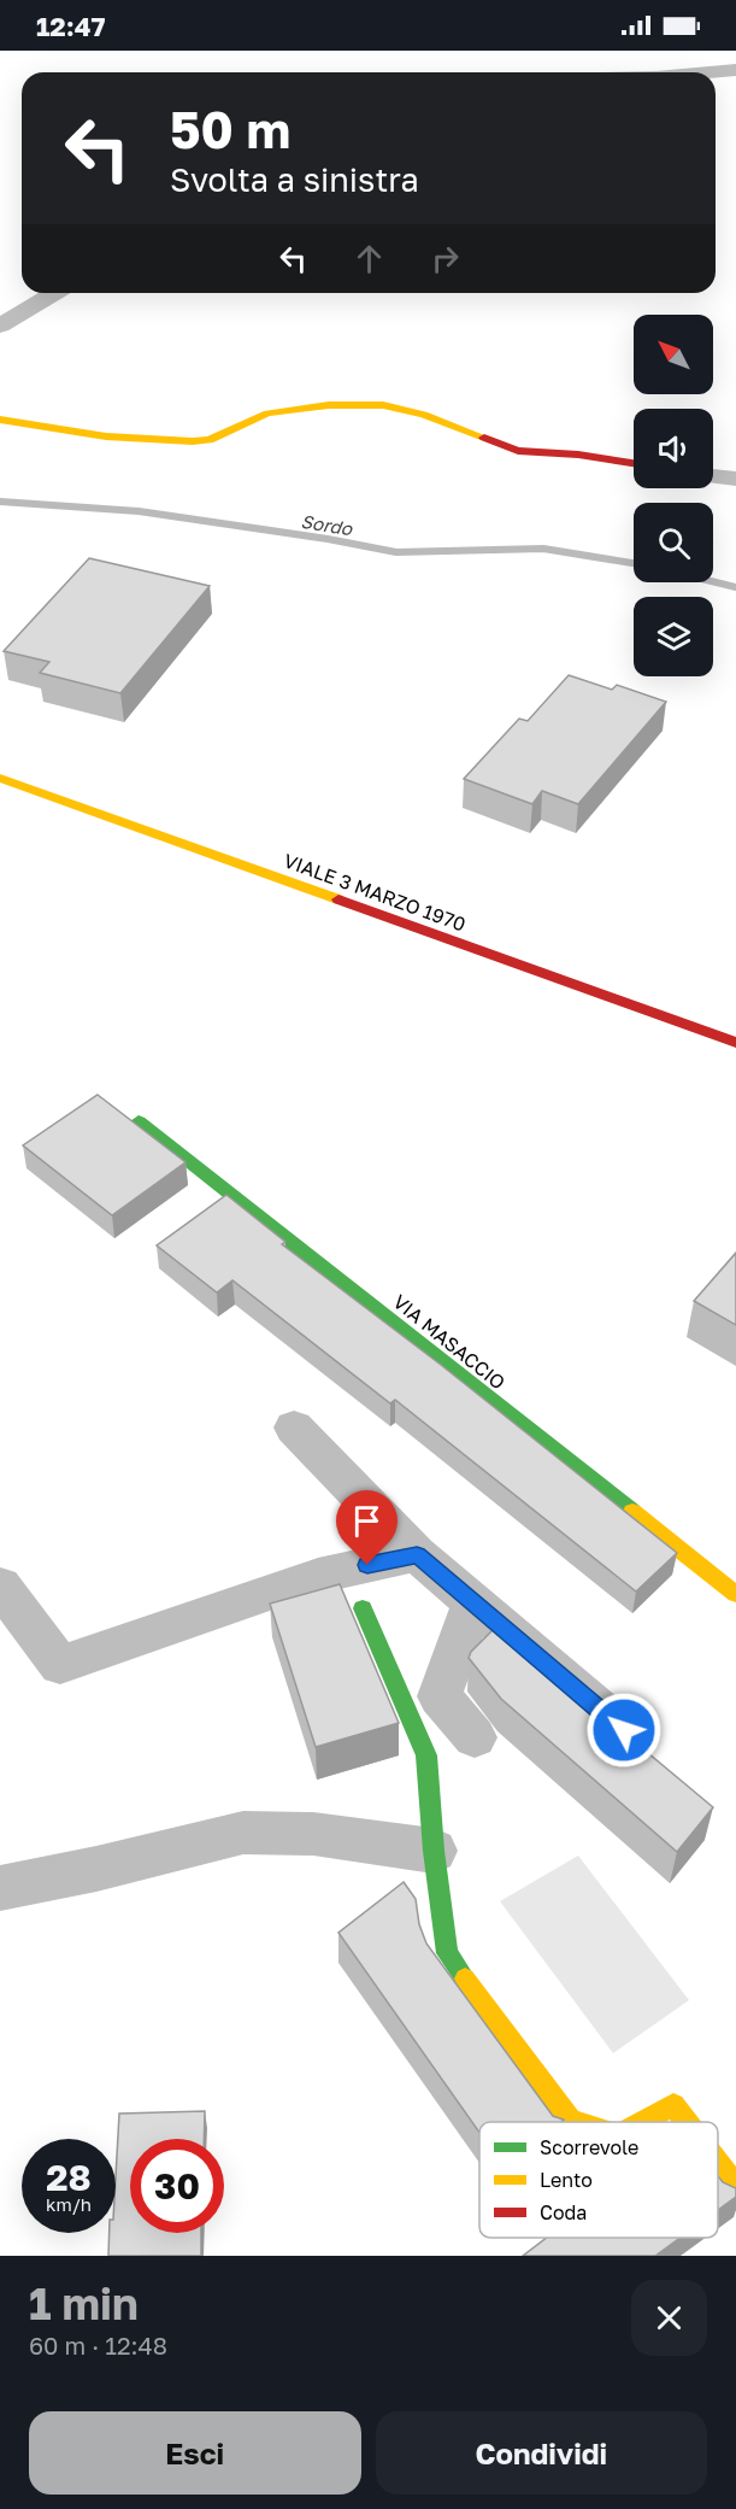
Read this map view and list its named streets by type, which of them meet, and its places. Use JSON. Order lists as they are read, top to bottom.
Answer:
{
  "streets": {
    "street": ["VIALE 3 MARZO 1970", "VIA MASACCIO"]
  },
  "water": ["Sordo"],
  "legend": ["Scorrevole", "Lento", "Coda"],
  "north": "top left",
  "page": {
    "status": "12:47",
    "turn": ["50 m", "Svolta a sinistra"],
    "speed": "28 km/h",
    "limit": "30",
    "heading": ["1 min", "60 m · 12:48"],
    "buttons": ["Esci", "Condividi"]
  }
}
